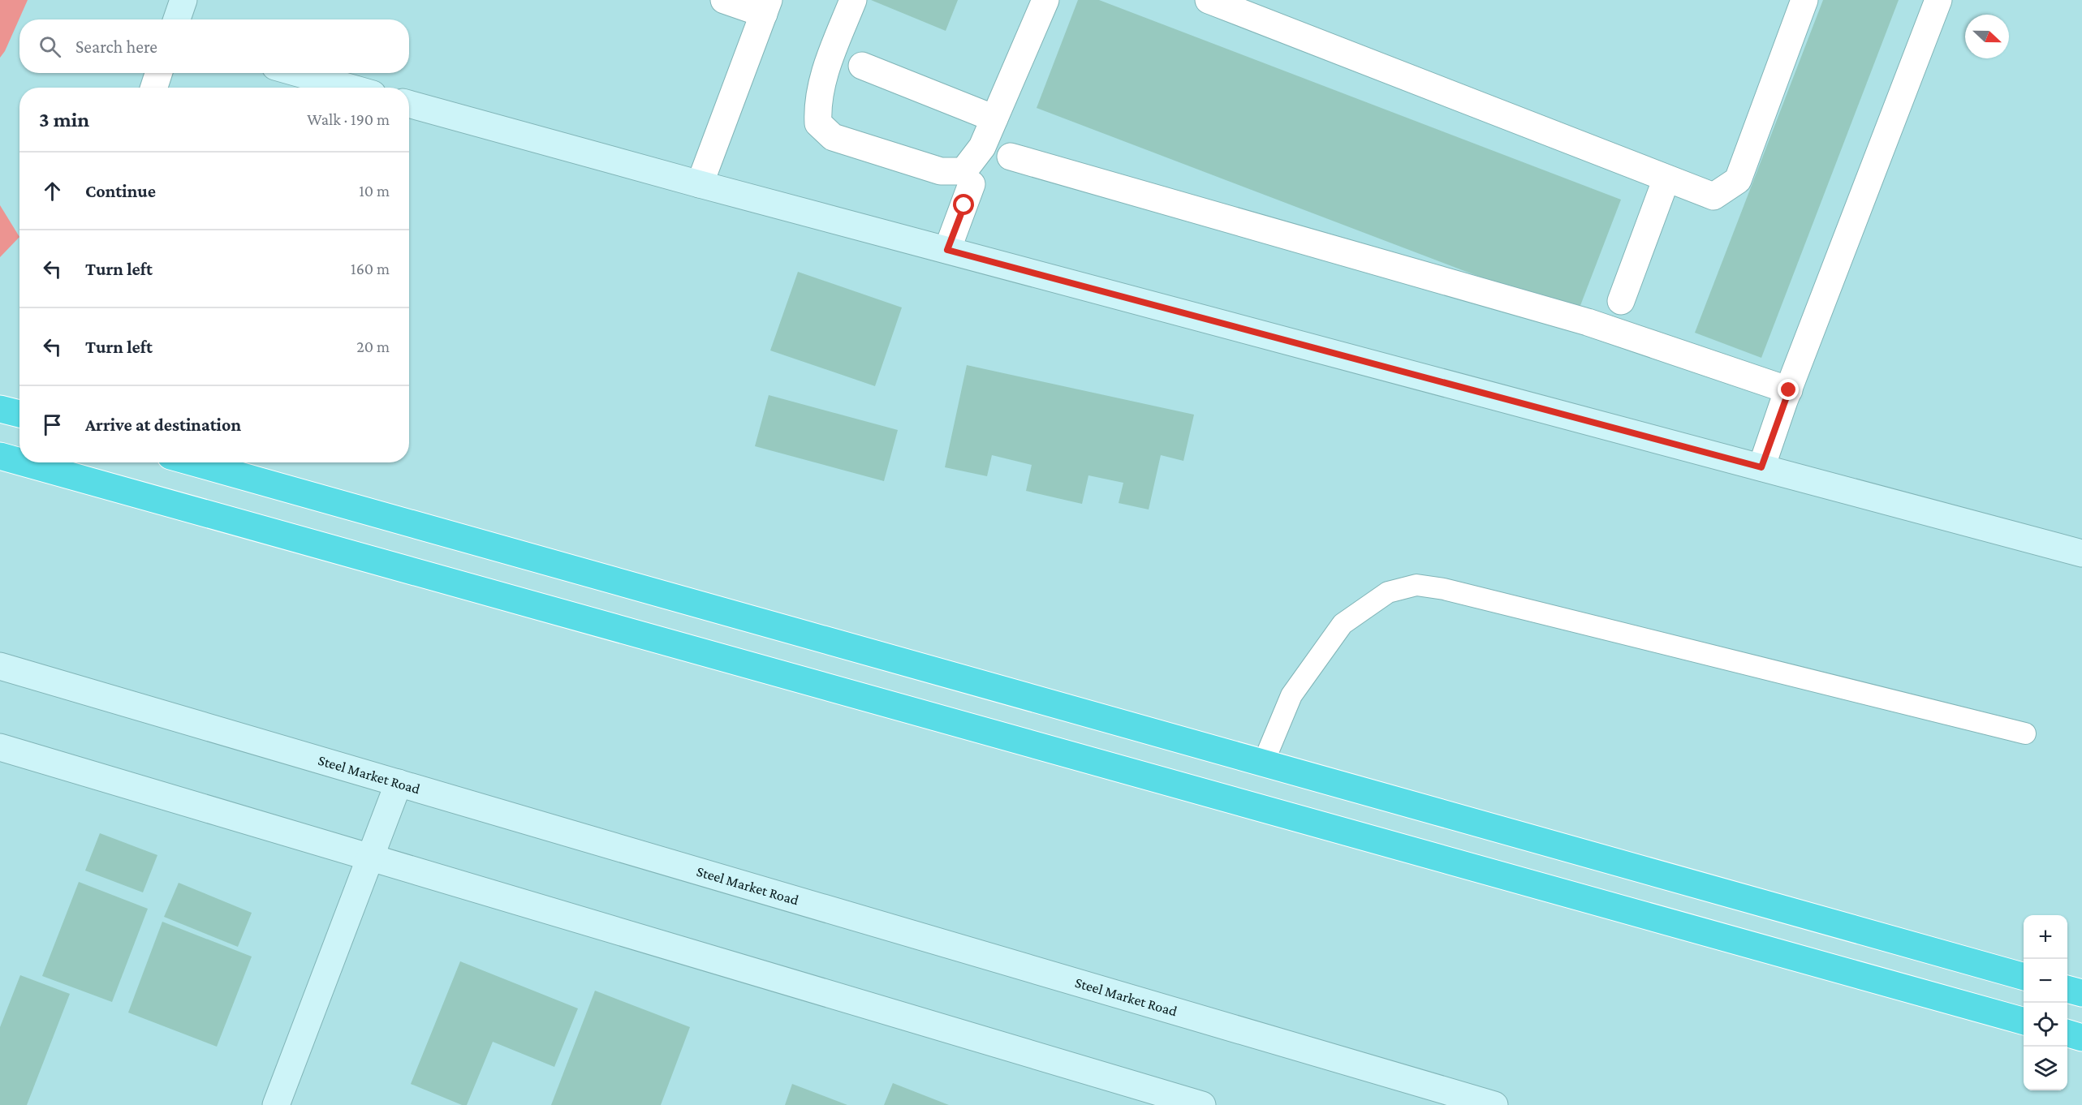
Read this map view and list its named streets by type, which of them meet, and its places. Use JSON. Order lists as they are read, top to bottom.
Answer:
{
  "streets": {
    "street": ["Steel Market Road"]
  },
  "north": "right",
  "page": {
    "search": "Search here",
    "heading": ["3 min", "Walk · 190 m"],
    "list": [
      ["Continue", "10 m"],
      ["Turn left", "160 m"],
      ["Turn left", "20 m"],
      "Arrive at destination"
    ],
    "map_buttons": ["+", "−"]
  }
}
